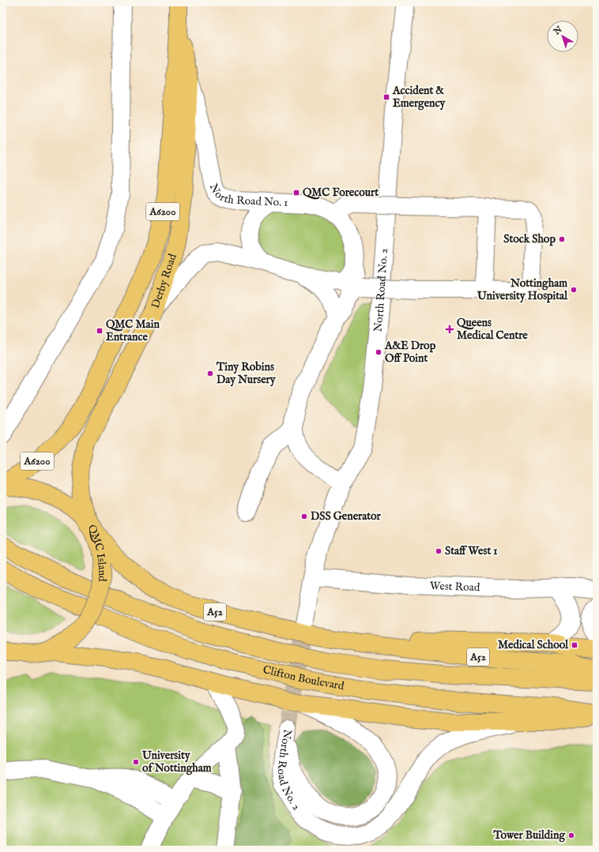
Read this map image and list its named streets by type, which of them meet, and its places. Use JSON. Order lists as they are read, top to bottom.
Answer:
{
  "streets": {
    "main road": [
      "A6200",
      "Derby Road",
      "QMC Island",
      "A52",
      "Clifton Boulevard"
    ],
    "street": ["North Road No. 1", "North Road No. 2", "West Road"]
  },
  "crossings": [
    ["North Road No. 1", "Derby Road"],
    ["Derby Road", "QMC Island"],
    ["Derby Road", "A52"],
    ["North Road No. 2", "West Road"],
    ["North Road No. 2", "A52"],
    ["QMC Island", "A52"],
    ["A52", "Clifton Boulevard"]
  ],
  "places": {
    "transit": [
      "Accident & Emergency",
      "QMC Forecourt",
      "QMC Main Entrance",
      "Medical School"
    ],
    "other": [
      "Stock Shop",
      "Nottingham University Hospital",
      "A&E Drop Off Point",
      "Tiny Robins Day Nursery",
      "DSS Generator",
      "Staff West 1",
      "University of Nottingham",
      "Tower Building"
    ],
    "health": ["Queens Medical Centre"]
  },
  "north": "top left"
}
